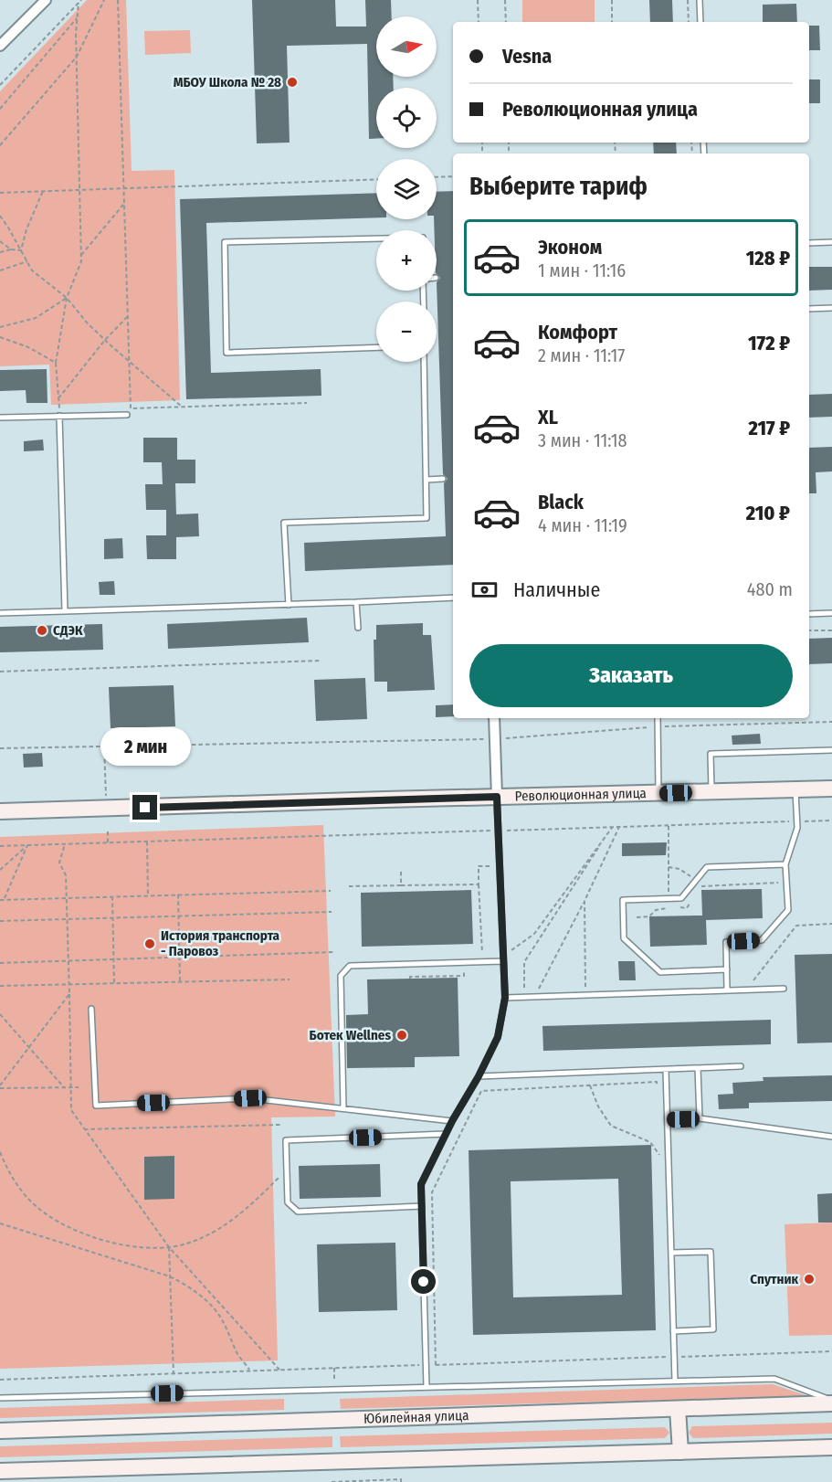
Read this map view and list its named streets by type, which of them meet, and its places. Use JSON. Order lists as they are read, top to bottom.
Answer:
{
  "streets": {
    "main road": ["Революционная улица", "Юбилейная улица"]
  },
  "places": [
    "МБОУ Школа № 28",
    "СДЭК",
    "История транспорта - Паровоз",
    "Ботек Wellnes",
    "Спутник"
  ],
  "north": "right",
  "page": {
    "map_buttons": ["+", "−"],
    "banner": ["Vesna", "Революционная улица"],
    "heading": "Выберите тариф",
    "list": [
      {
        "name": "Эконом",
        "note": "1 мин · 11:16",
        "value": "128 ₽"
      },
      {
        "name": "Комфорт",
        "note": "2 мин · 11:17",
        "value": "172 ₽"
      },
      {
        "name": "XL",
        "note": "3 мин · 11:18",
        "value": "217 ₽"
      },
      {
        "name": "Black",
        "note": "4 мин · 11:19",
        "value": "210 ₽"
      }
    ],
    "pay": ["Наличные", "480 m"],
    "buttons": "Заказать",
    "bubble": "2 мин"
  }
}
